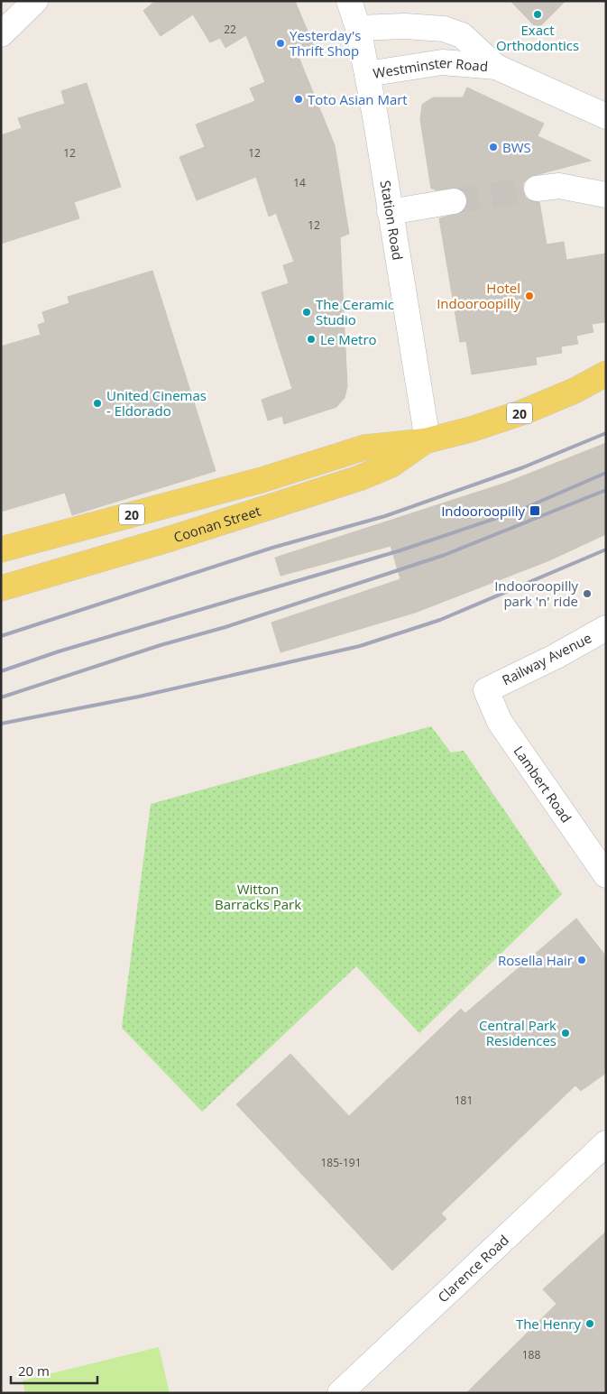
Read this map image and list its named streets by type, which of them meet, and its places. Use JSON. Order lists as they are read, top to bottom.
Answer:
{
  "streets": {
    "main road": ["20", "Coonan Street"],
    "street": [
      "Westminster Road",
      "Station Road",
      "Railway Avenue",
      "Lambert Road",
      "Clarence Road"
    ]
  },
  "crossings": [
    ["Westminster Road", "Station Road"],
    ["Station Road", "Coonan Street"],
    ["Railway Avenue", "Lambert Road"]
  ],
  "parks": ["Witton Barracks Park"],
  "places": {
    "other": [
      "Exact Orthodontics",
      "Yesterday's Thrift Shop",
      "Toto Asian Mart",
      "BWS",
      "Hotel Indooroopilly",
      "The Ceramic Studio",
      "Le Metro",
      "United Cinemas - Eldorado",
      "Indooroopilly park 'n' ride",
      "Rosella Hair",
      "Central Park Residences",
      "The Henry"
    ],
    "transit": ["Indooroopilly"]
  },
  "house_numbers": [
    "22",
    "12",
    "12",
    "14",
    "12",
    "181",
    "185-191",
    "188"
  ],
  "scale_bar": "20 m"
}
